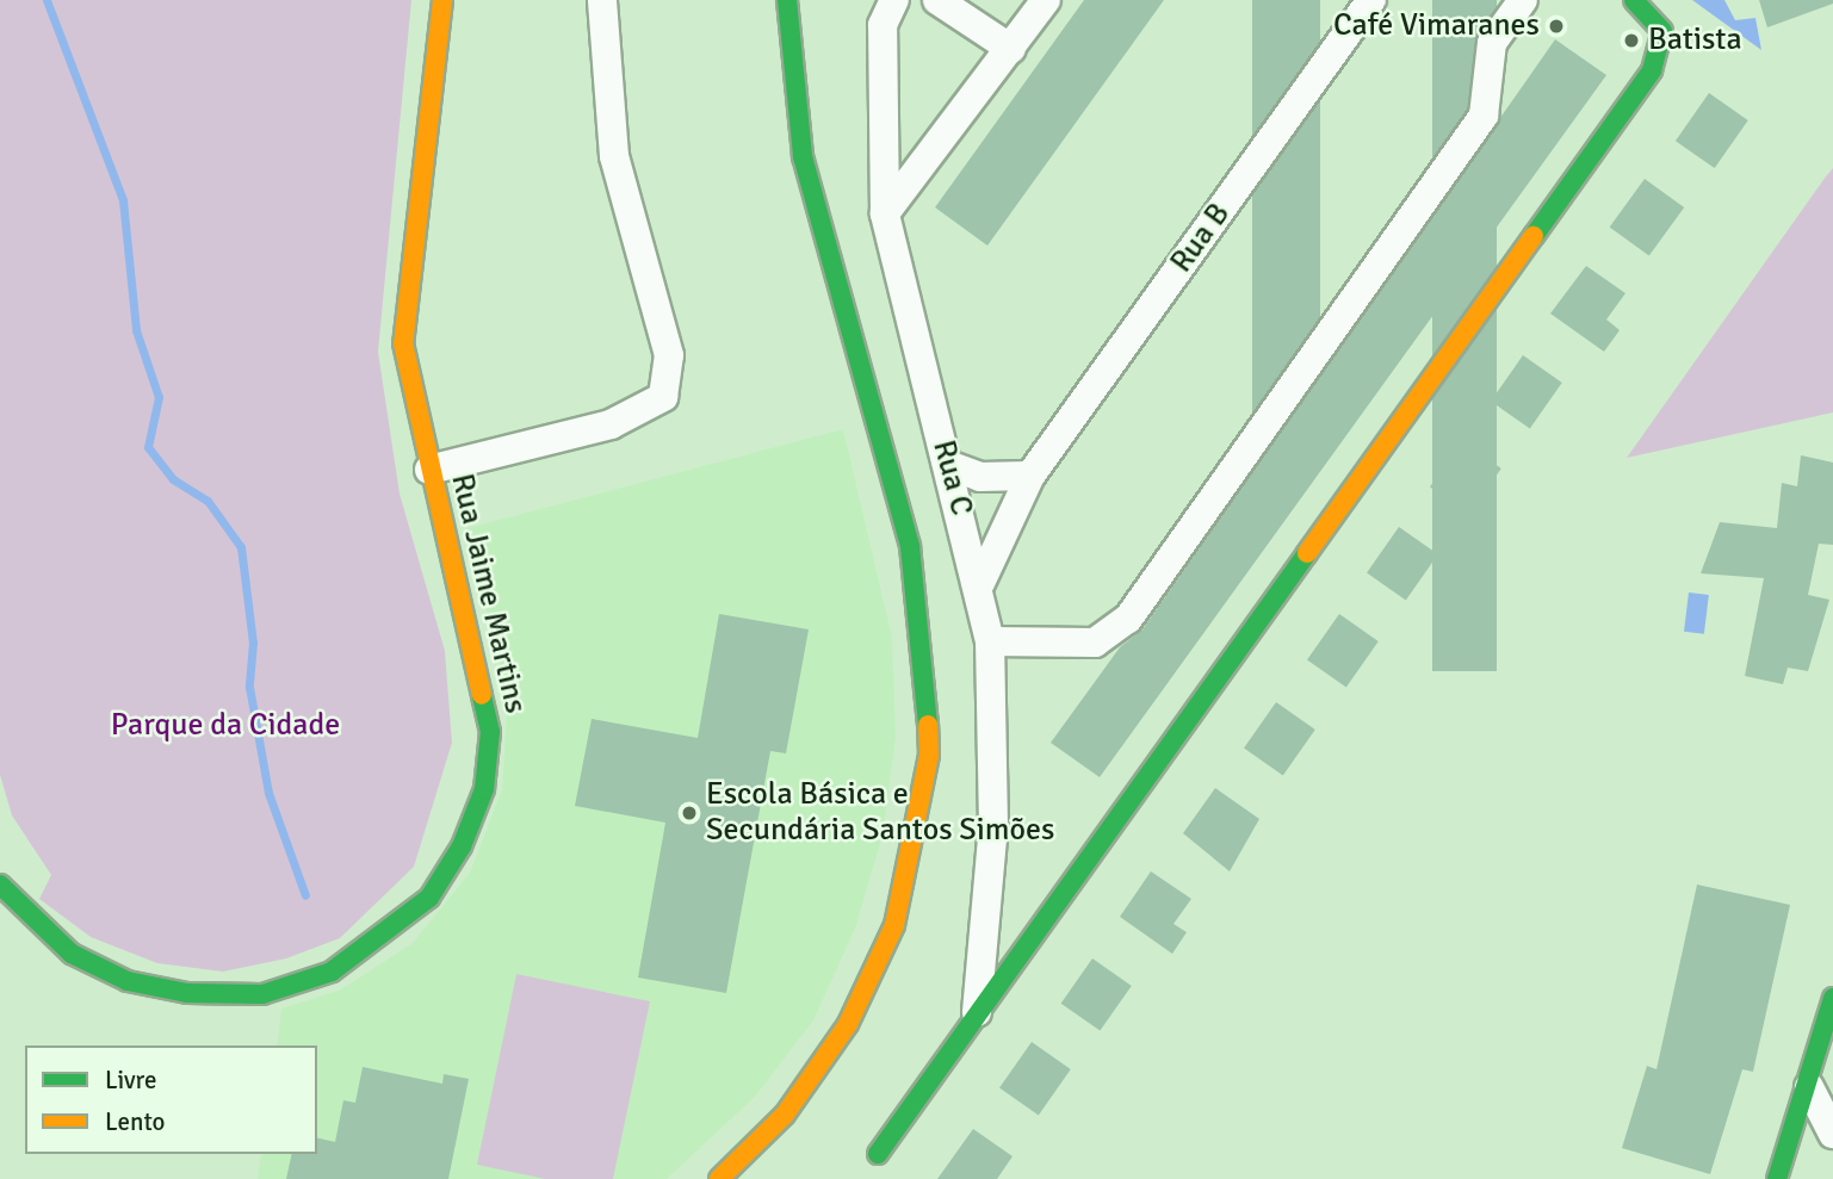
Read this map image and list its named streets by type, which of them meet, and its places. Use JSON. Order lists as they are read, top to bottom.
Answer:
{
  "streets": {
    "street": ["Rua B", "Rua C", "Rua Jaime Martins"]
  },
  "crossings": [
    ["Rua B", "Rua C"]
  ],
  "parks": ["Parque da Cidade"],
  "places": ["Café Vimaranes", "Batista", "Escola Básica e Secundária Santos Simões"],
  "legend": ["Livre", "Lento"]
}
